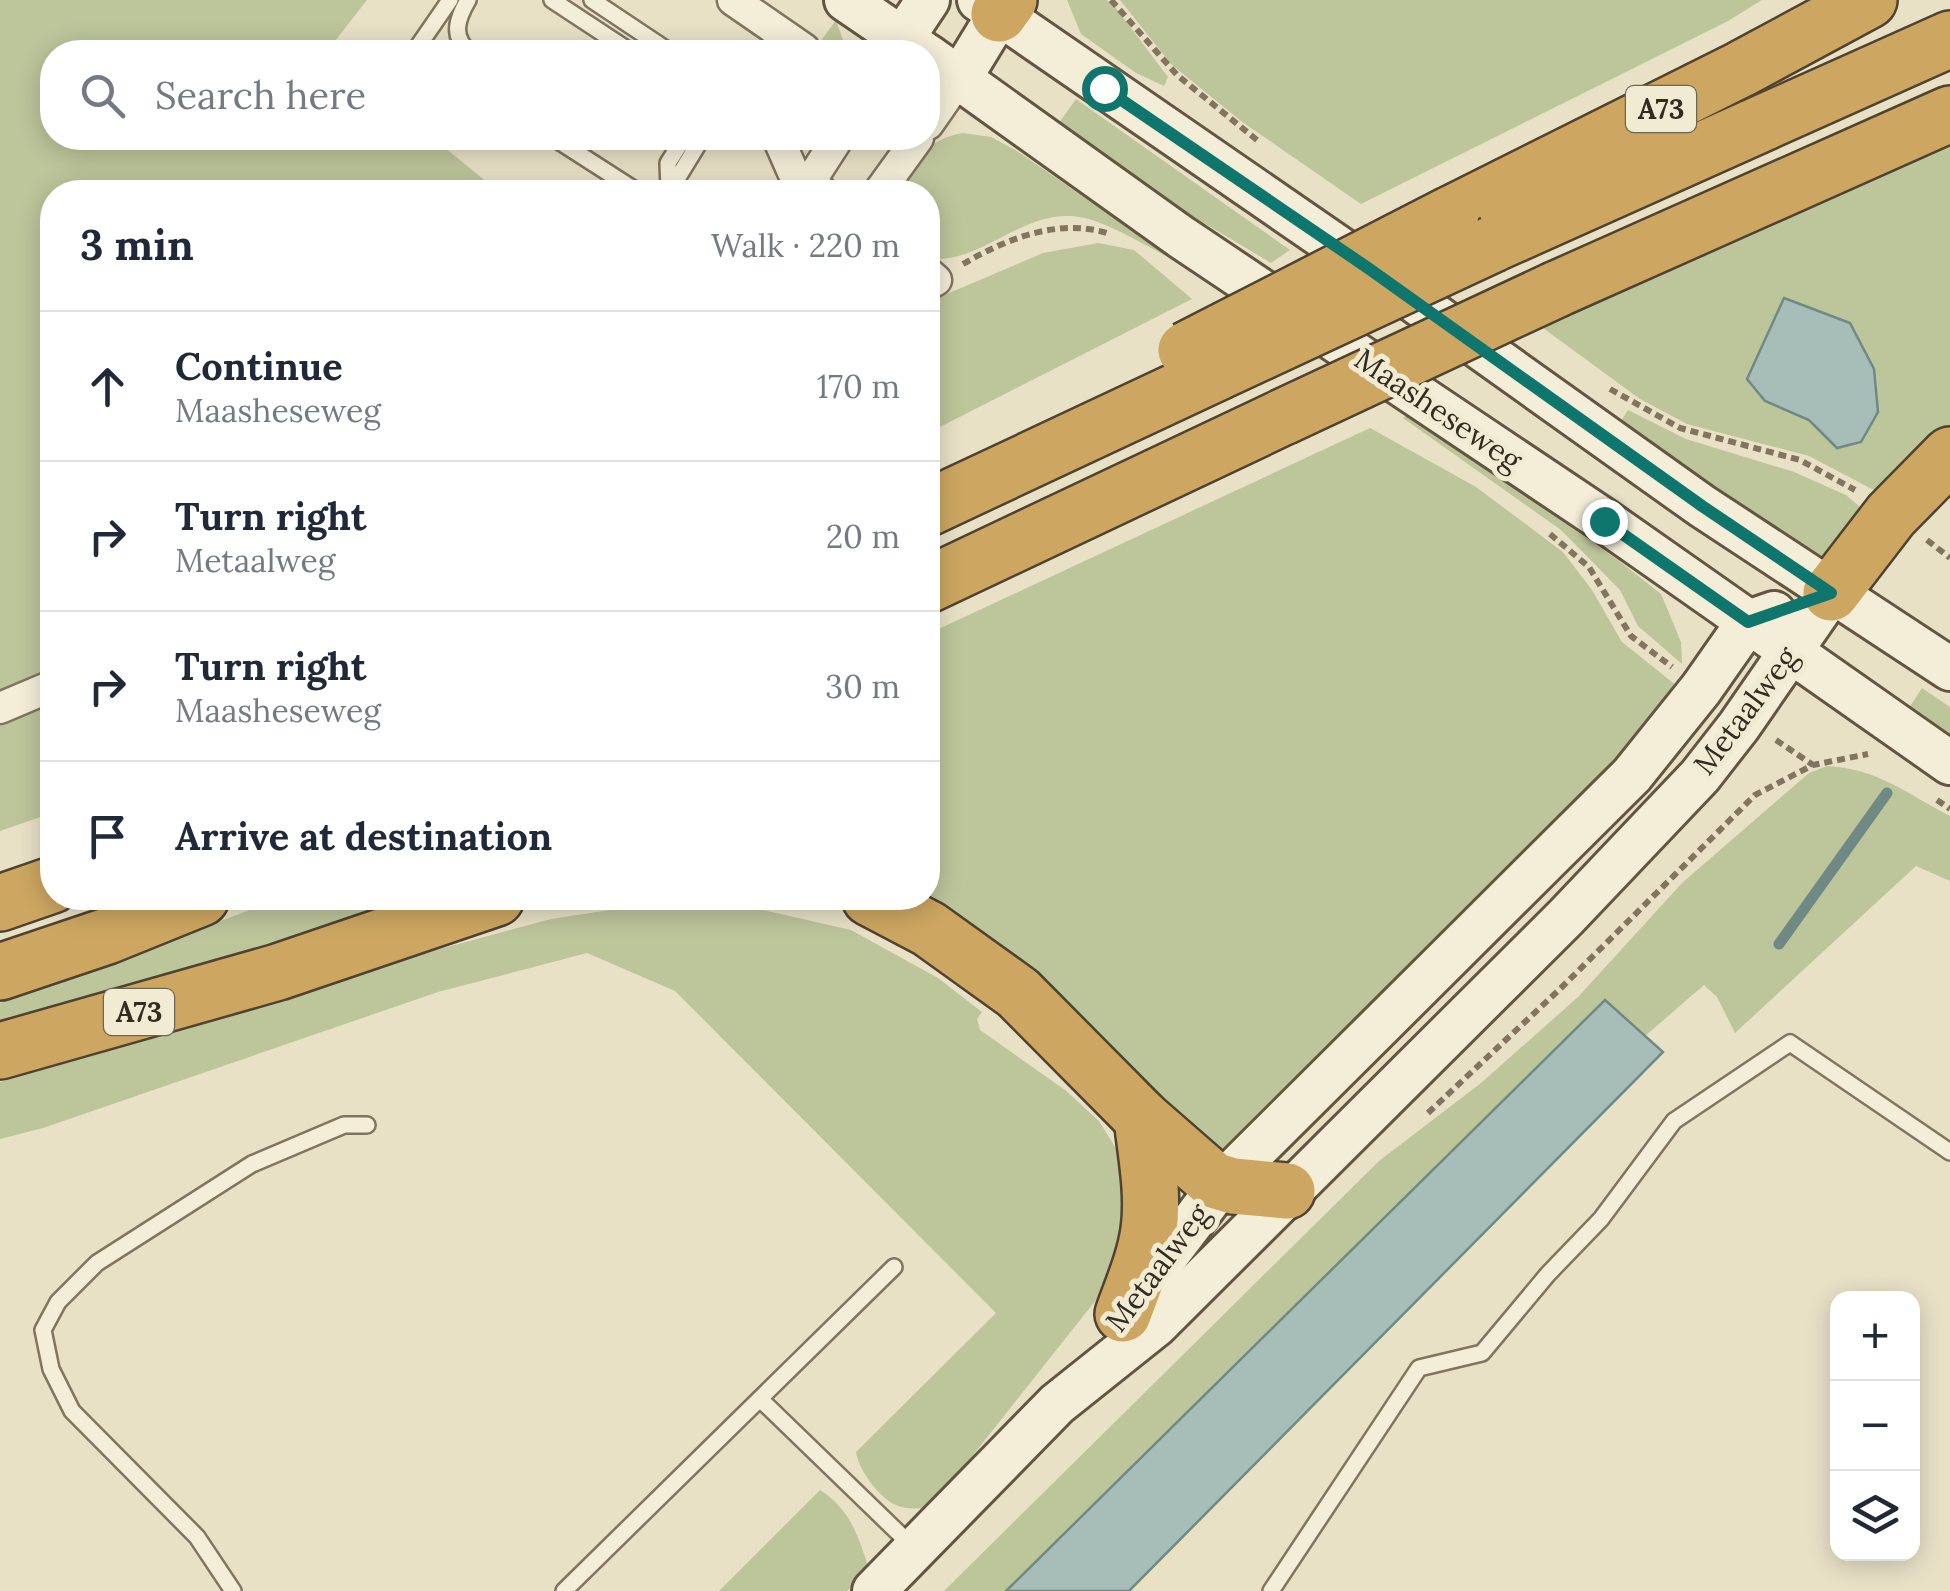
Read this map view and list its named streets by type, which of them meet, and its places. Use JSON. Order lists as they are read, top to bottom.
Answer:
{
  "streets": {
    "highway": ["A73"],
    "main road": ["Maasheseweg", "Metaalweg"]
  },
  "crossings": [
    ["Maasheseweg", "Metaalweg"]
  ],
  "page": {
    "search": "Search here",
    "heading": ["3 min", "Walk · 220 m"],
    "list": [
      ["Continue", "Maasheseweg", "170 m"],
      ["Turn right", "Metaalweg", "20 m"],
      ["Turn right", "Maasheseweg", "30 m"],
      "Arrive at destination"
    ],
    "map_buttons": ["+", "−"]
  }
}
